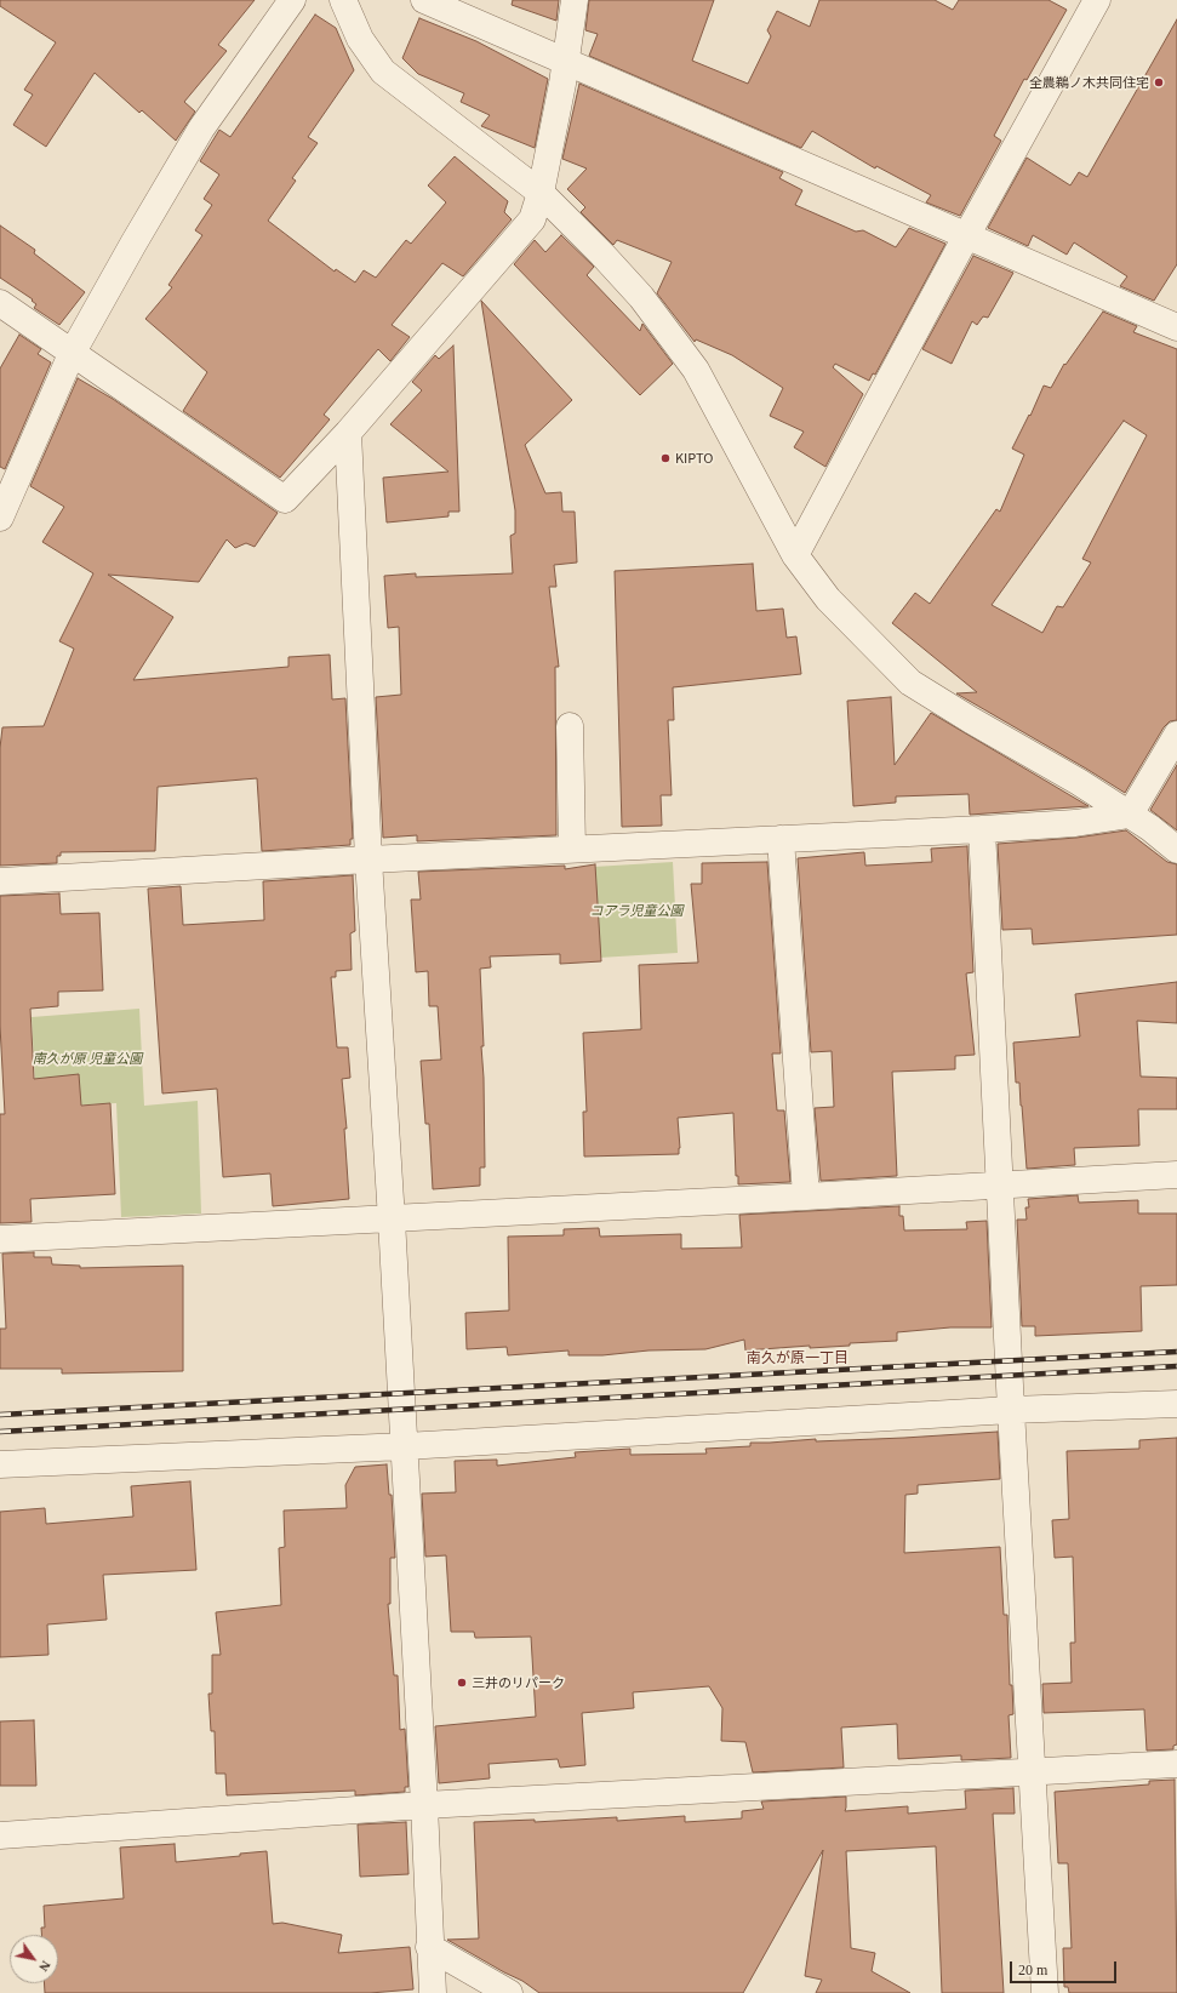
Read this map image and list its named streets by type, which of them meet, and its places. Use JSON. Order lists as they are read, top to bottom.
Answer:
{
  "districts": ["南久が原一丁目"],
  "parks": ["コアラ児童公園", "南久が原 児童公園"],
  "places": ["全農鵜ノ木共同住宅", "KIPTO", "三井のリパーク"],
  "scale_bar": "20 m",
  "north": "bottom right"
}
